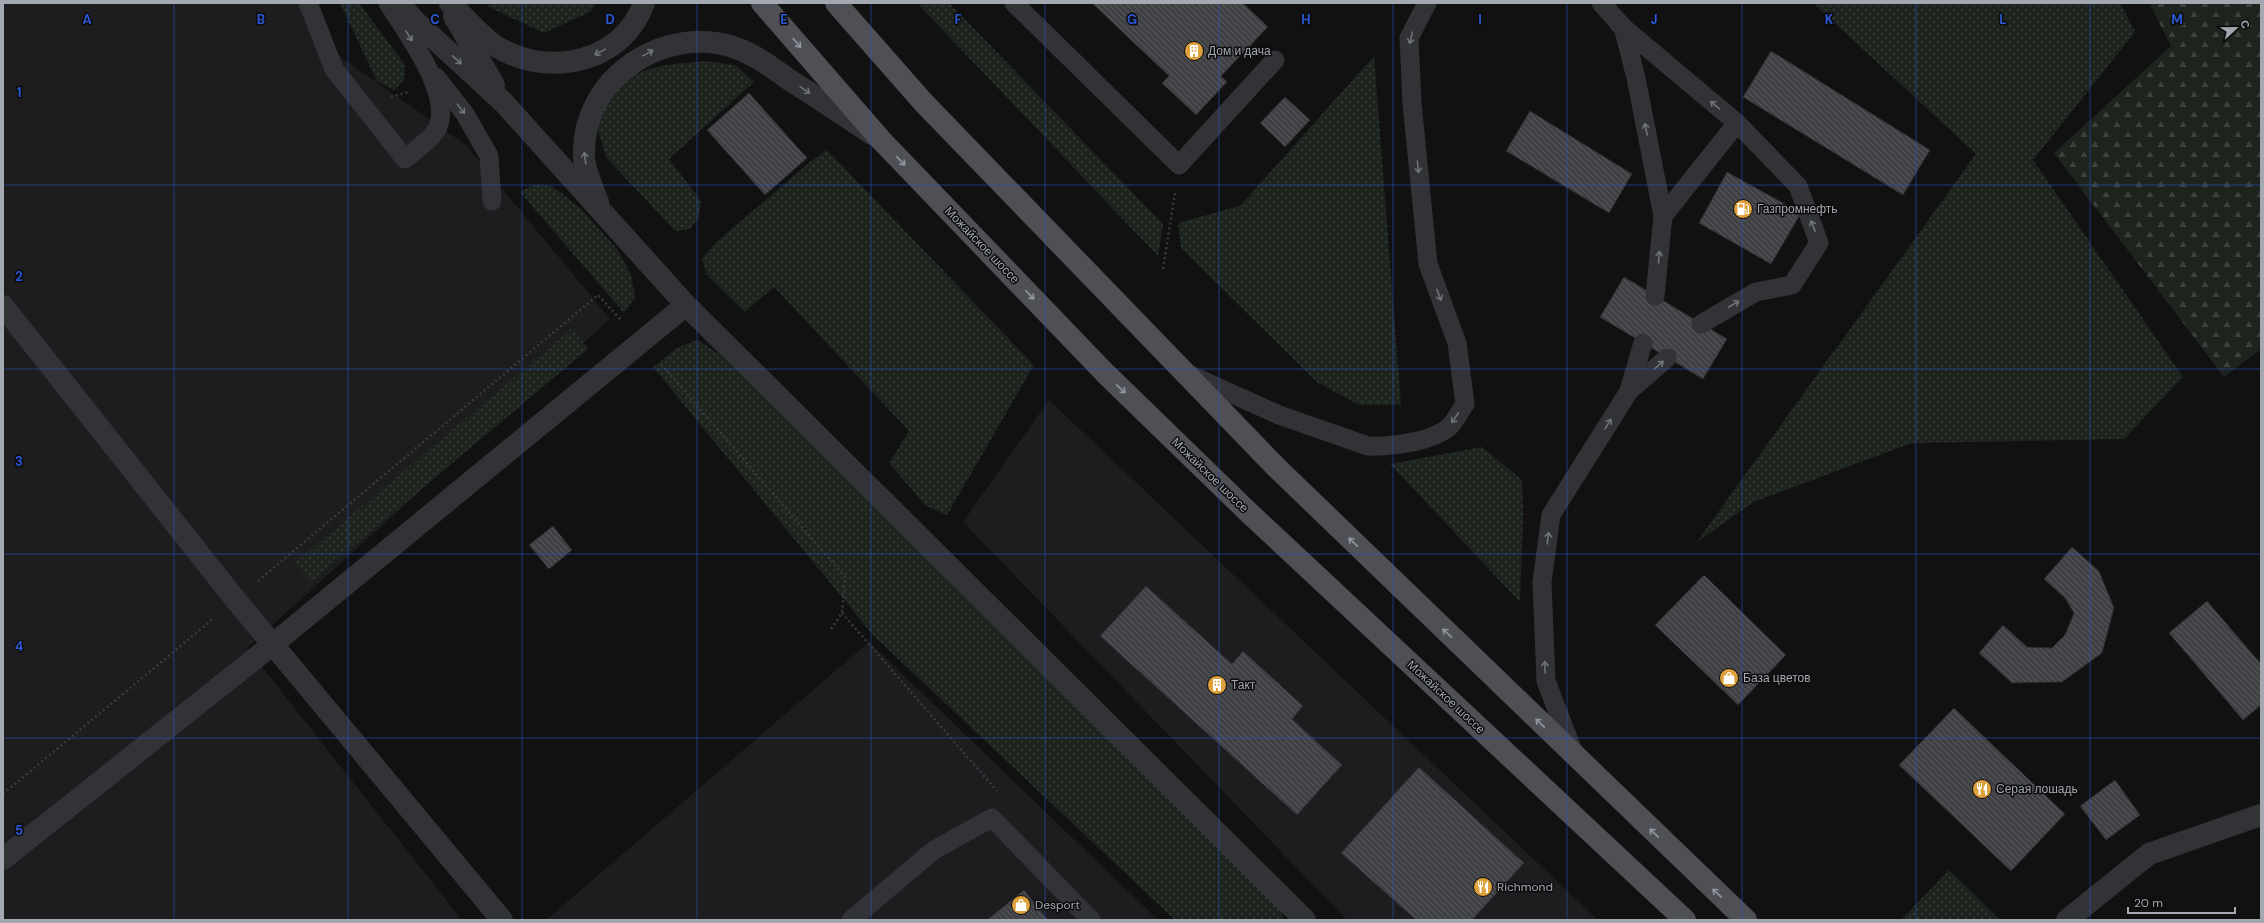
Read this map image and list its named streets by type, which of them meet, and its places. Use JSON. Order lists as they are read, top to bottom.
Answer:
{
  "streets": {
    "main road": ["Можайское шоссе"]
  },
  "places": {
    "building": ["Дом и дача", "Такт"],
    "fuel station": ["Газпромнефть"],
    "shop": ["База цветов", "Desport"],
    "restaurant": ["Серая лошадь", "Richmond"]
  },
  "scale_bar": "20 m",
  "north": "right",
  "grid": {
    "columns": [
      "A",
      "B",
      "C",
      "D",
      "E",
      "F",
      "G",
      "H",
      "I",
      "J",
      "K",
      "L",
      "M"
    ],
    "rows": [
      "1",
      "2",
      "3",
      "4",
      "5"
    ]
  }
}
